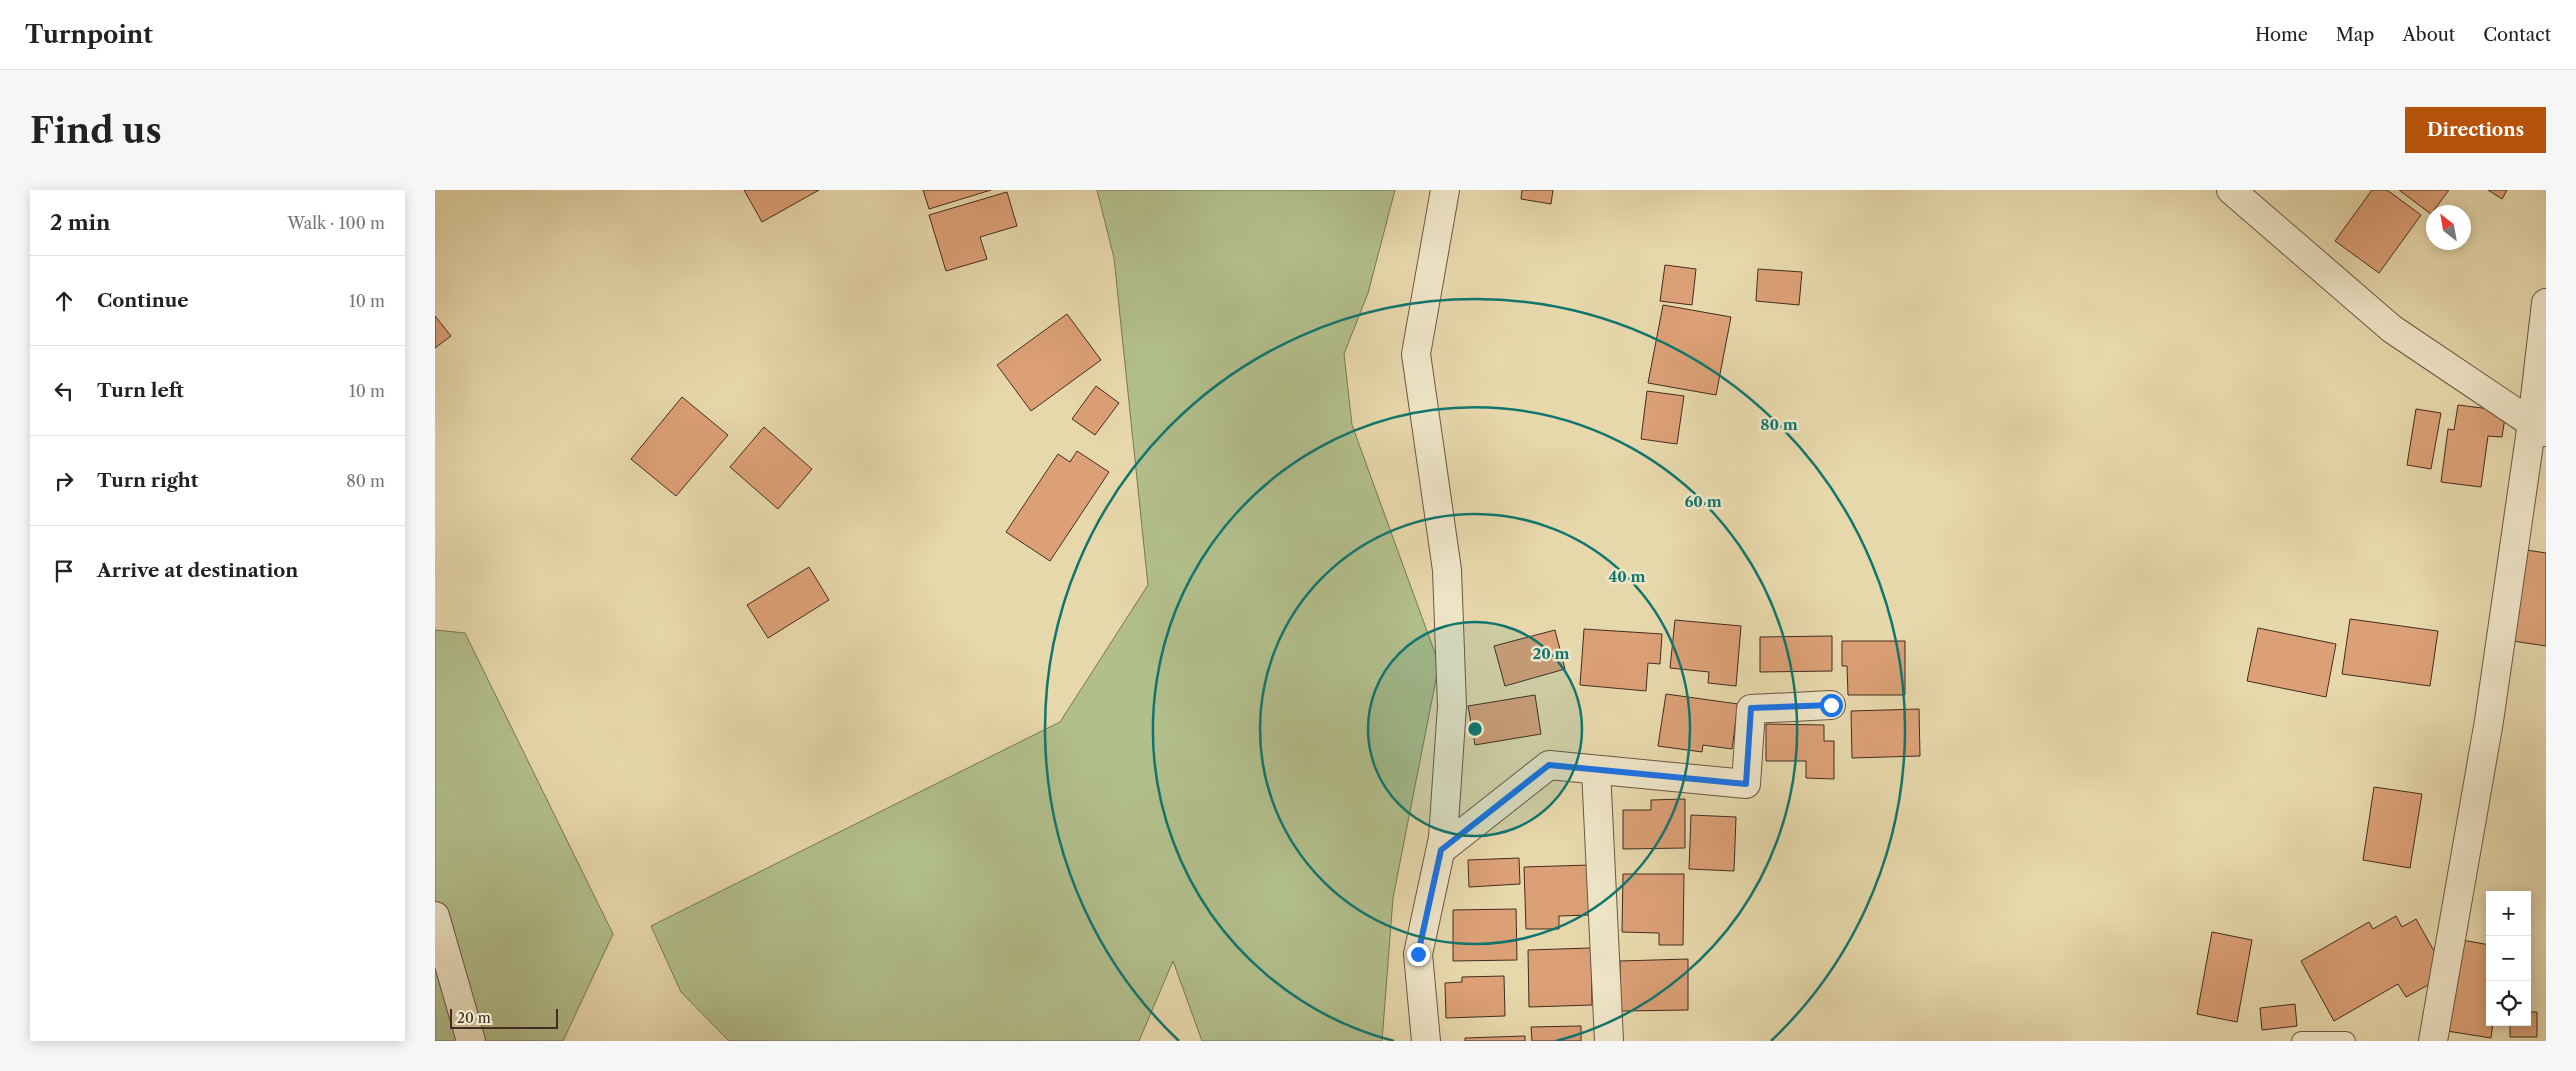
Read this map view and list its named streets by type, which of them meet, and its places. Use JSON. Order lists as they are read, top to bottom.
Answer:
{
  "scale_bar": "20 m",
  "north": "top left",
  "page": {
    "header": "Turnpoint",
    "nav": [
      "Home",
      "Map",
      "About",
      "Contact"
    ],
    "buttons": "Directions",
    "title": "Find us",
    "heading": ["2 min", "Walk · 100 m"],
    "list": [
      ["Continue", "10 m"],
      ["Turn left", "10 m"],
      ["Turn right", "80 m"],
      "Arrive at destination"
    ],
    "map_buttons": ["+", "−"],
    "scale": "20 m"
  },
  "rings": [
    "80 m",
    "60 m",
    "40 m",
    "20 m"
  ]
}
